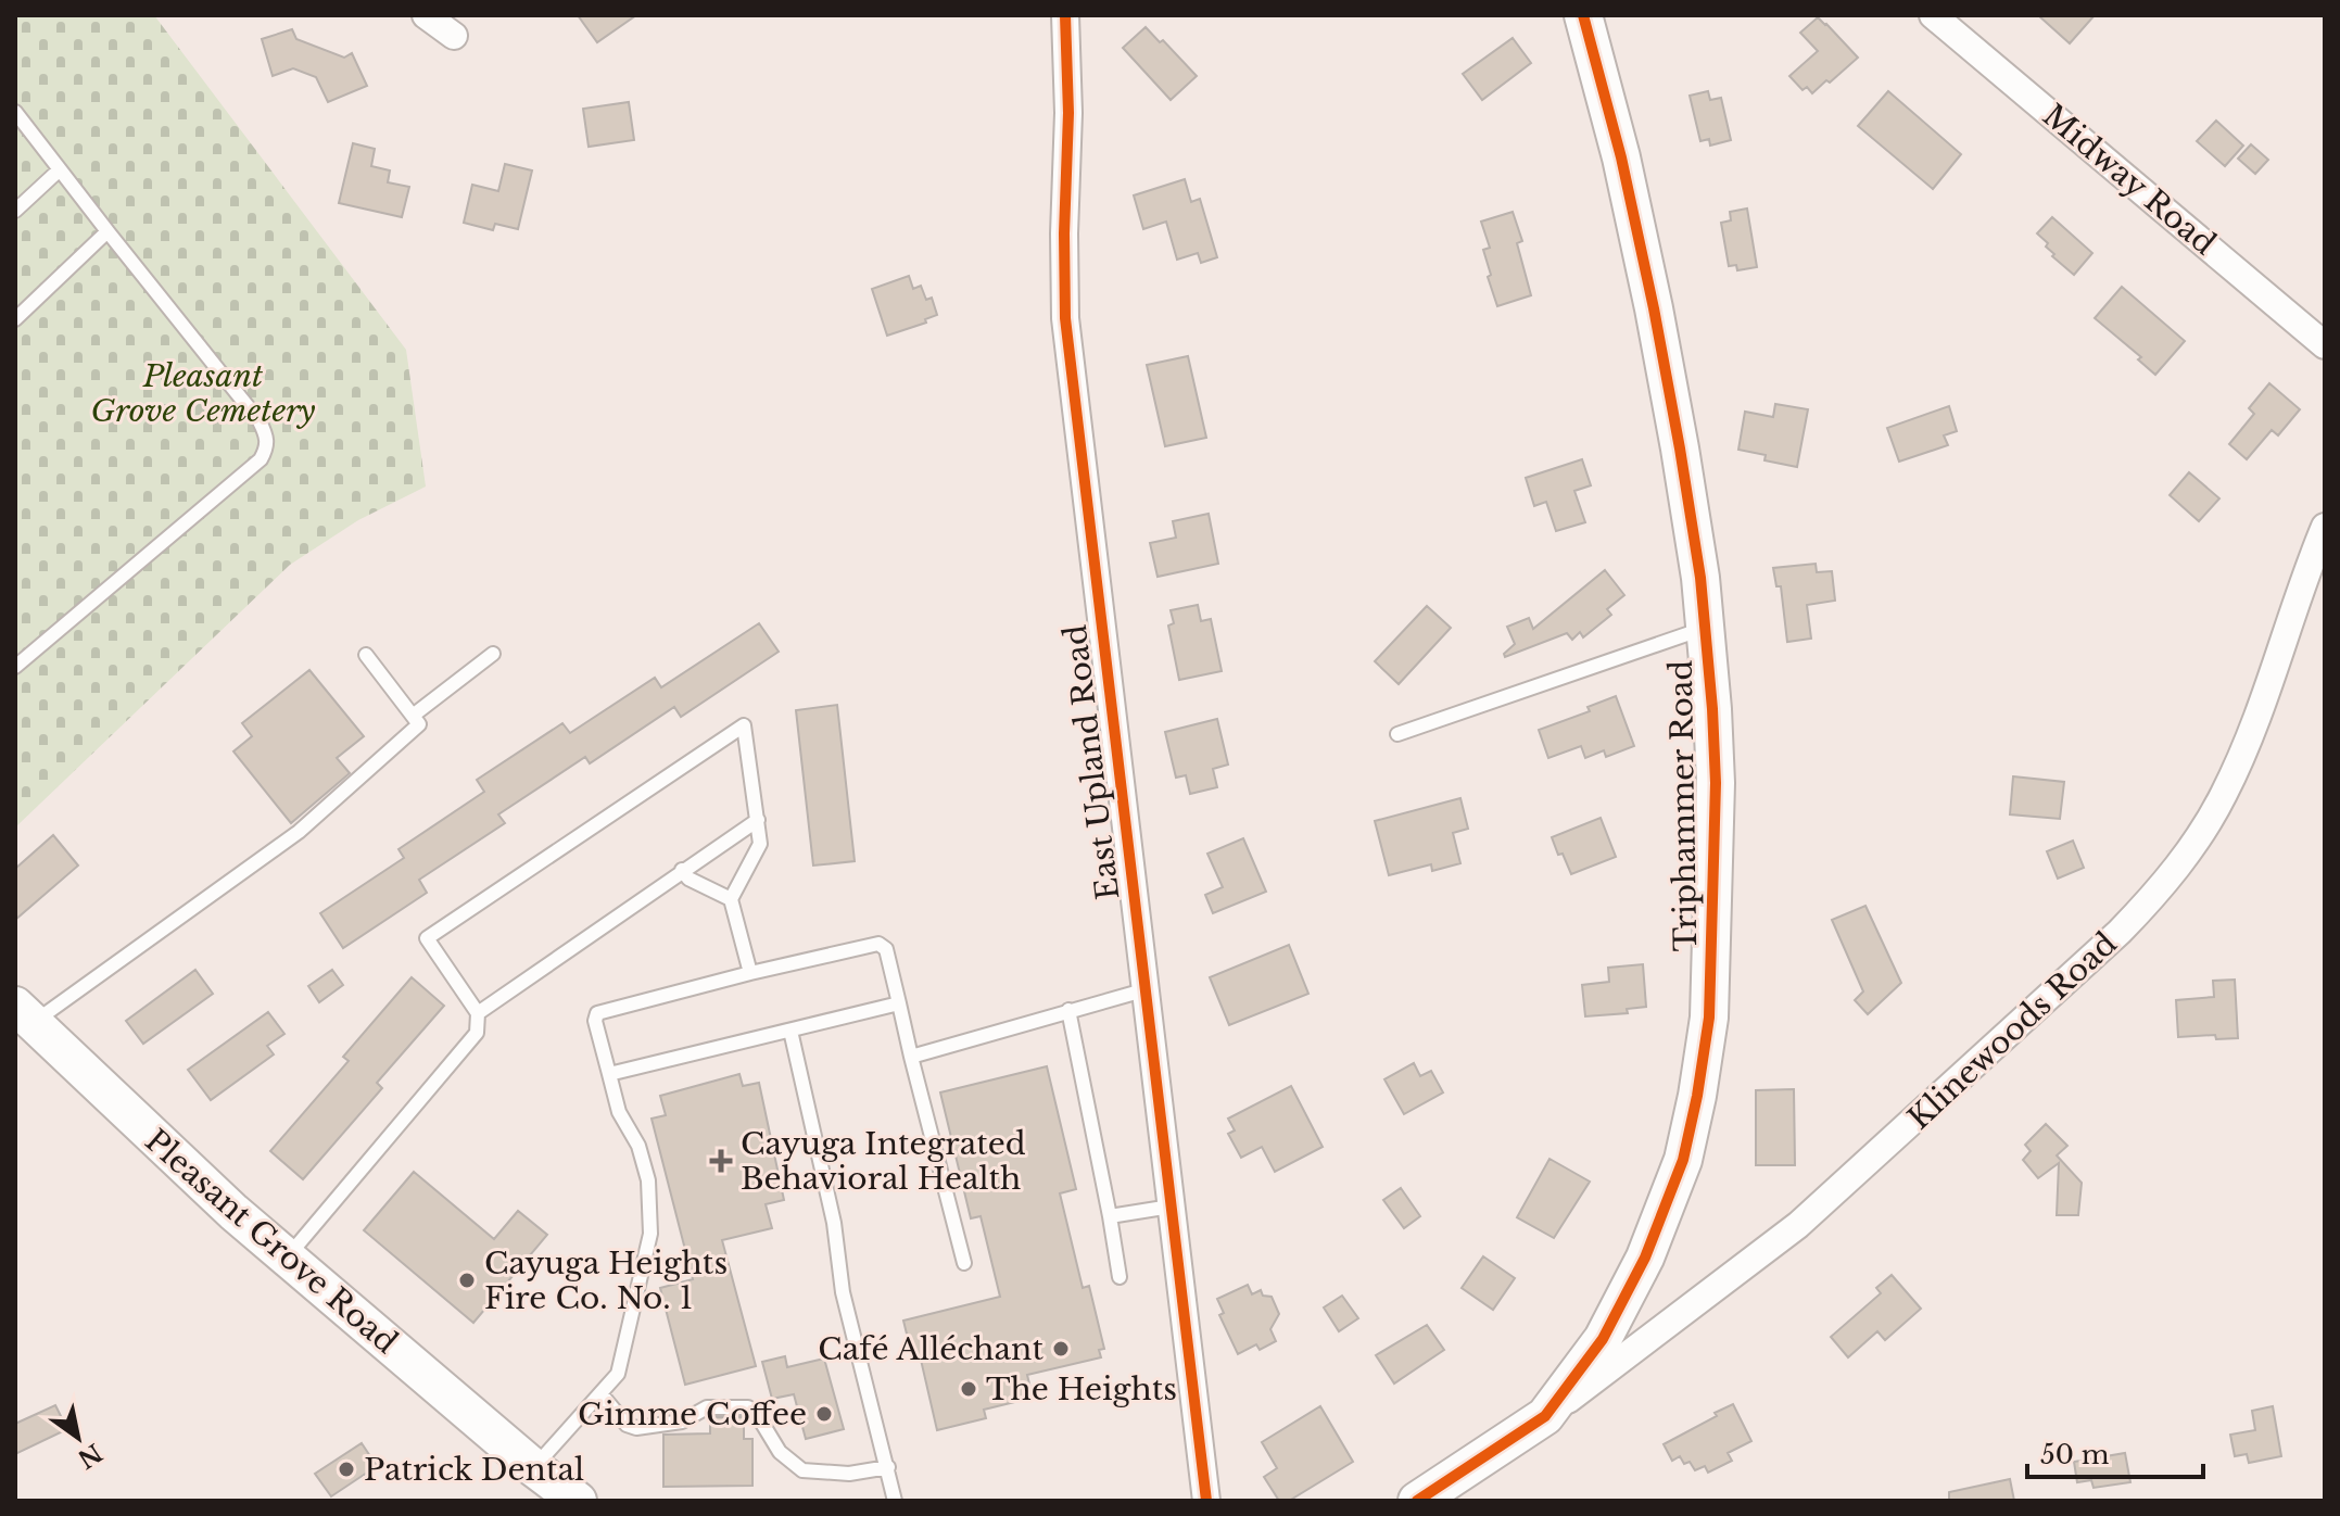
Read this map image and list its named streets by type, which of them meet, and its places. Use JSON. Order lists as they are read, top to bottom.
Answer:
{
  "streets": {
    "street": [
      "Midway Road",
      "East Upland Road",
      "Triphammer Road",
      "Klinewoods Road",
      "Pleasant Grove Road"
    ]
  },
  "crossings": [
    ["Triphammer Road", "Klinewoods Road"]
  ],
  "parks": ["Pleasant Grove Cemetery"],
  "places": {
    "health": ["Cayuga Integrated Behavioral Health"],
    "other": [
      "Cayuga Heights Fire Co. No. 1",
      "Café Alléchant",
      "The Heights",
      "Gimme Coffee",
      "Patrick Dental"
    ]
  },
  "scale_bar": "50 m",
  "north": "bottom right"
}
